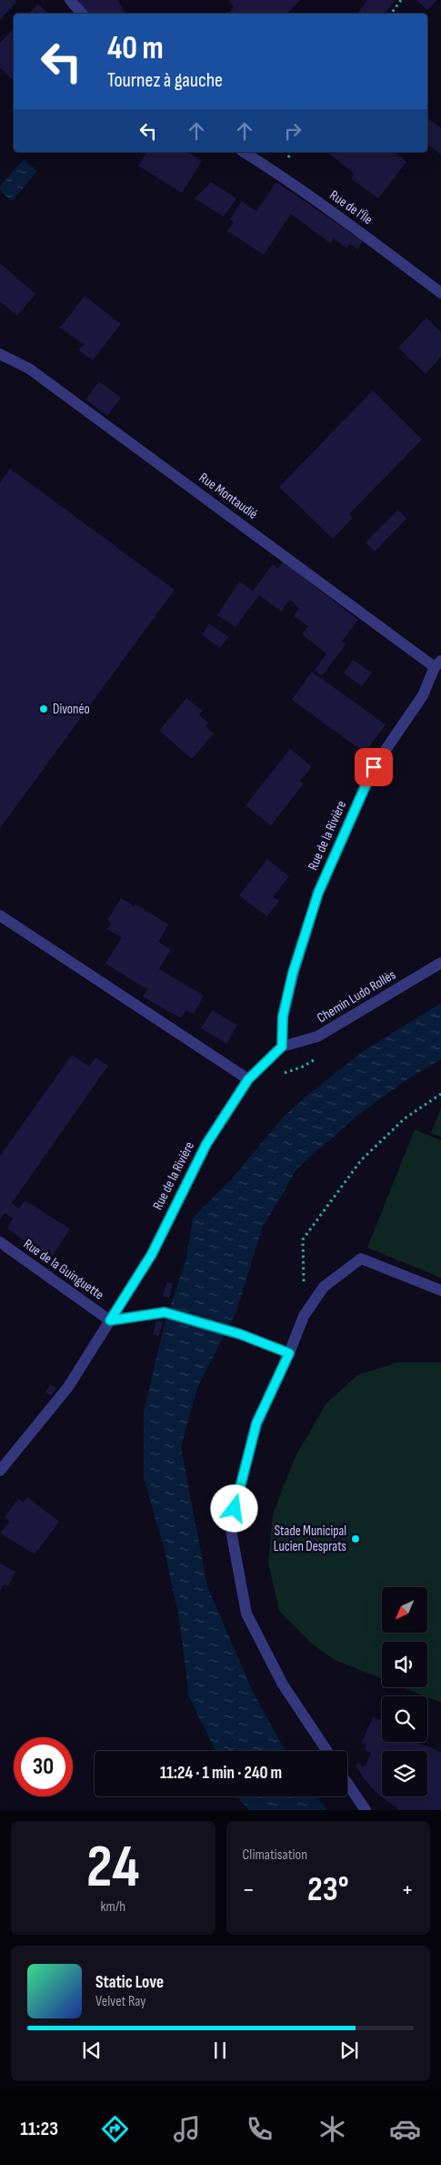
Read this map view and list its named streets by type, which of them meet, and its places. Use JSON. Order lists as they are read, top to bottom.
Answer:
{
  "streets": {
    "street": [
      "Rue de l'Île",
      "Rue Montaudié",
      "Rue de la Rivière",
      "Chemin Ludo Rollès",
      "Rue de la Guinguette"
    ]
  },
  "crossings": [
    ["Rue Montaudié", "Rue de la Rivière"],
    ["Rue de la Rivière", "Chemin Ludo Rollès"],
    ["Rue de la Rivière", "Rue de la Guinguette"]
  ],
  "places": ["Divonéo", "Stade Municipal Lucien Desprats"],
  "north": "bottom left",
  "page": {
    "turn": ["40 m", "Tournez à gauche"],
    "limit": "30",
    "trip": "11:24 · 1 min · 240 m",
    "tile": [
      ["24", "km/h"],
      "Climatisation"
    ],
    "heat": ["−", "23°", "+"],
    "song": ["Static Love", "Velvet Ray"],
    "tabs": "11:23"
  }
}
